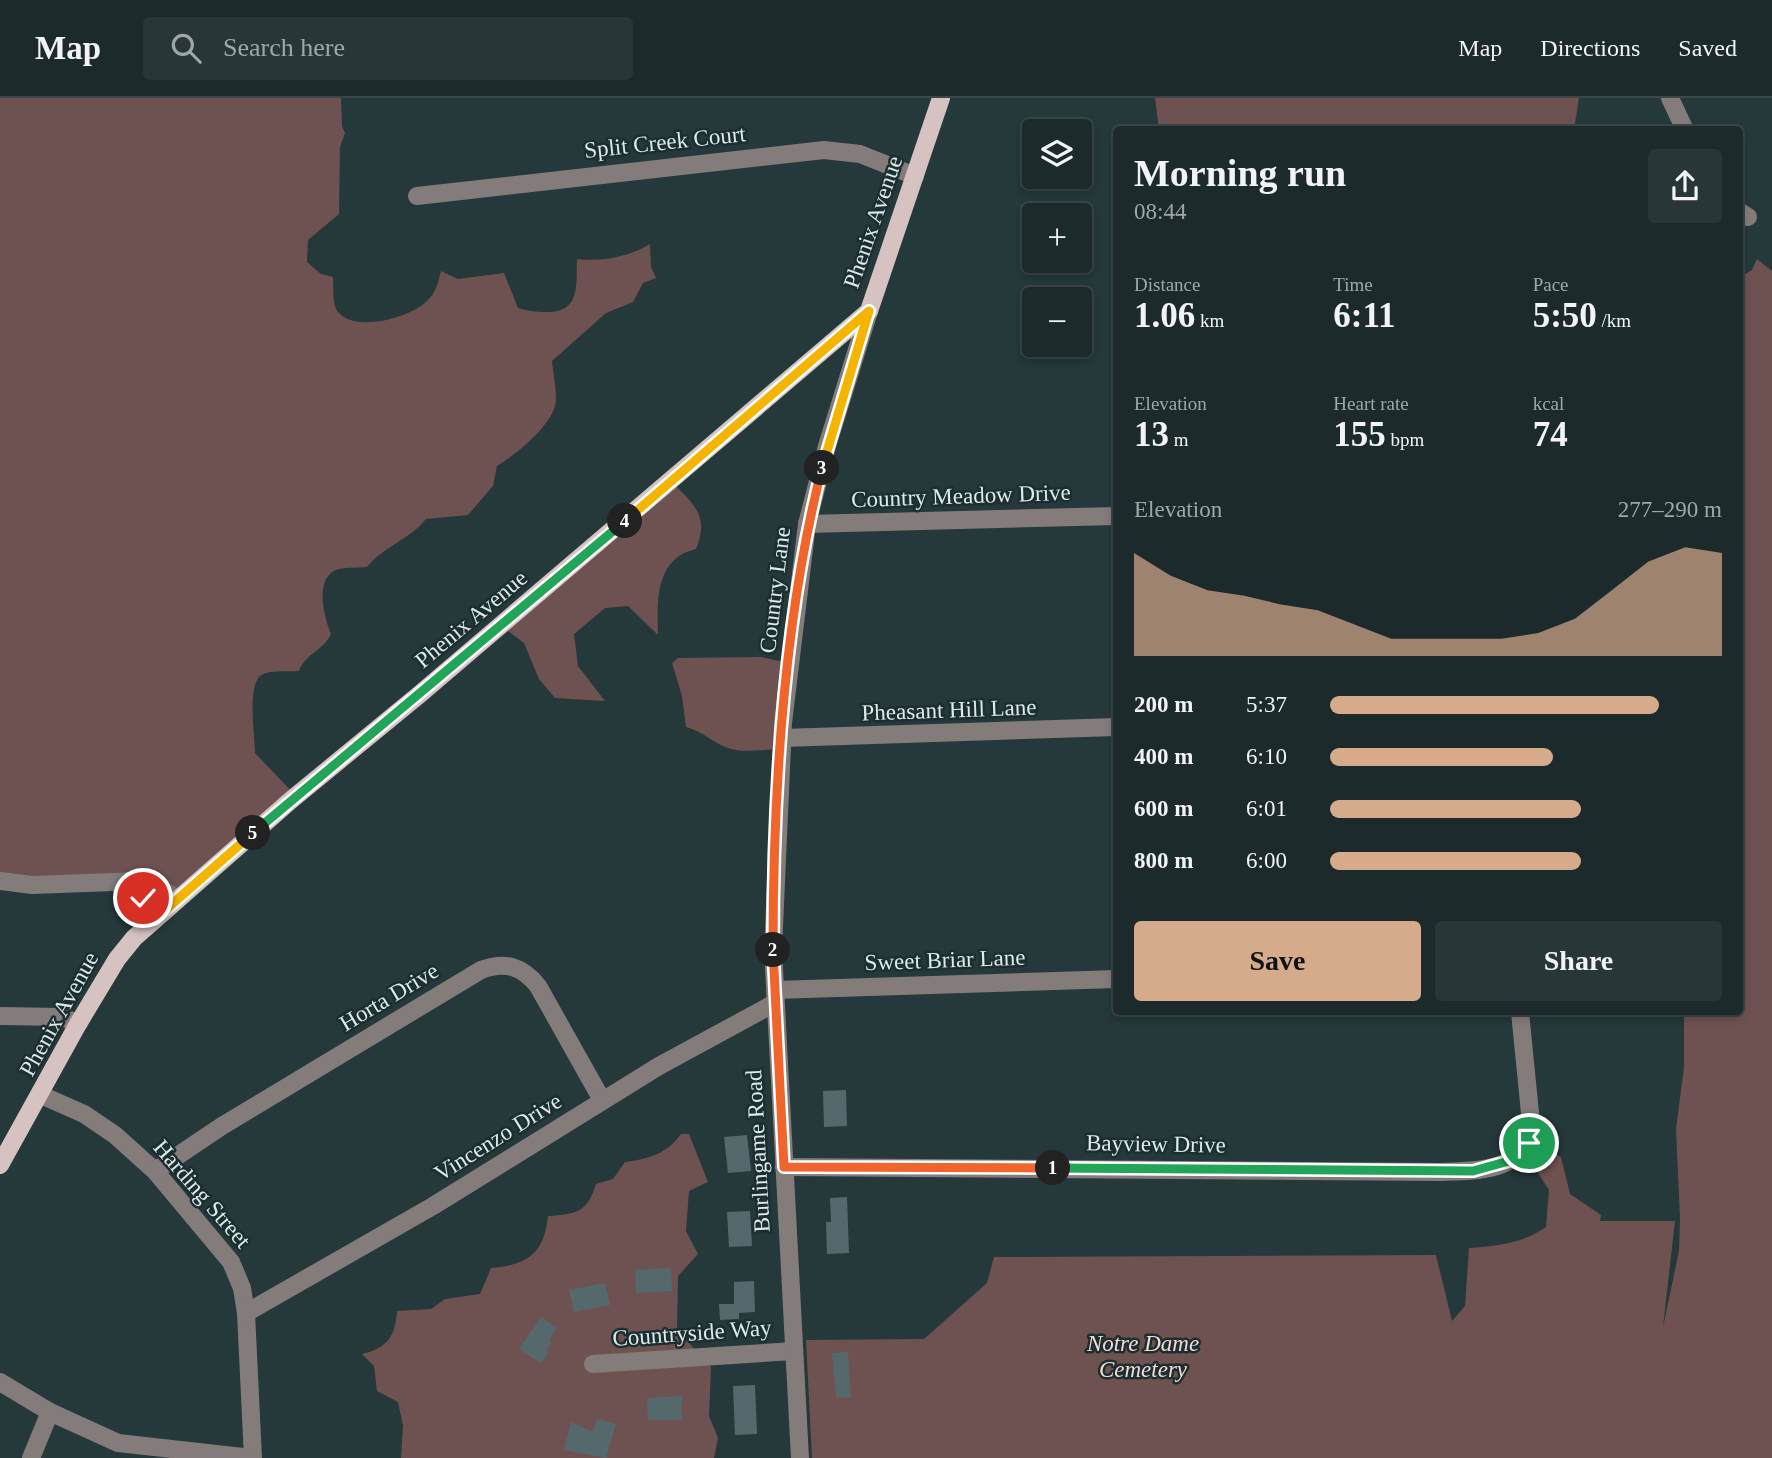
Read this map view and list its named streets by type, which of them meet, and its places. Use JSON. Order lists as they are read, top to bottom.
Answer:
{
  "streets": {
    "main road": ["Phenix Avenue"],
    "street": [
      "Split Creek Court",
      "Country Meadow Drive",
      "Country Lane",
      "Pheasant Hill Lane",
      "Sweet Briar Lane",
      "Horta Drive",
      "Vincenzo Drive",
      "Bayview Drive",
      "Burlingame Road",
      "Harding Street",
      "Countryside Way"
    ]
  },
  "crossings": [
    ["Split Creek Court", "Phenix Avenue"],
    ["Phenix Avenue", "Country Lane"],
    ["Phenix Avenue", "Harding Street"],
    ["Country Meadow Drive", "Country Lane"],
    ["Country Lane", "Pheasant Hill Lane"],
    ["Country Lane", "Burlingame Road"],
    ["Sweet Briar Lane", "Vincenzo Drive"],
    ["Sweet Briar Lane", "Burlingame Road"],
    ["Horta Drive", "Vincenzo Drive"],
    ["Horta Drive", "Harding Street"],
    ["Vincenzo Drive", "Burlingame Road"],
    ["Vincenzo Drive", "Harding Street"],
    ["Bayview Drive", "Burlingame Road"],
    ["Burlingame Road", "Countryside Way"]
  ],
  "parks": ["Notre Dame Cemetery"],
  "page": {
    "header": "Map",
    "search": "Search here",
    "nav": ["Map", "Directions", "Saved"],
    "map_buttons": ["+", "−"],
    "heading": ["Morning run", "08:44"],
    "stats": [
      ["Distance", "1.06 km"],
      ["Time", "6:11"],
      ["Pace", "5:50 /km"],
      ["Elevation", "13 m"],
      ["Heart rate", "155 bpm"],
      ["kcal", "74"]
    ],
    "pins": [
      "3",
      "4",
      "5",
      "2",
      "1"
    ],
    "chart": ["Elevation", "277–290 m"],
    "list": [
      {
        "name": "200 m",
        "note": "5:37"
      },
      {
        "name": "400 m",
        "note": "6:10"
      },
      {
        "name": "600 m",
        "note": "6:01"
      },
      {
        "name": "800 m",
        "note": "6:00"
      }
    ],
    "buttons": ["Save", "Share"]
  }
}
